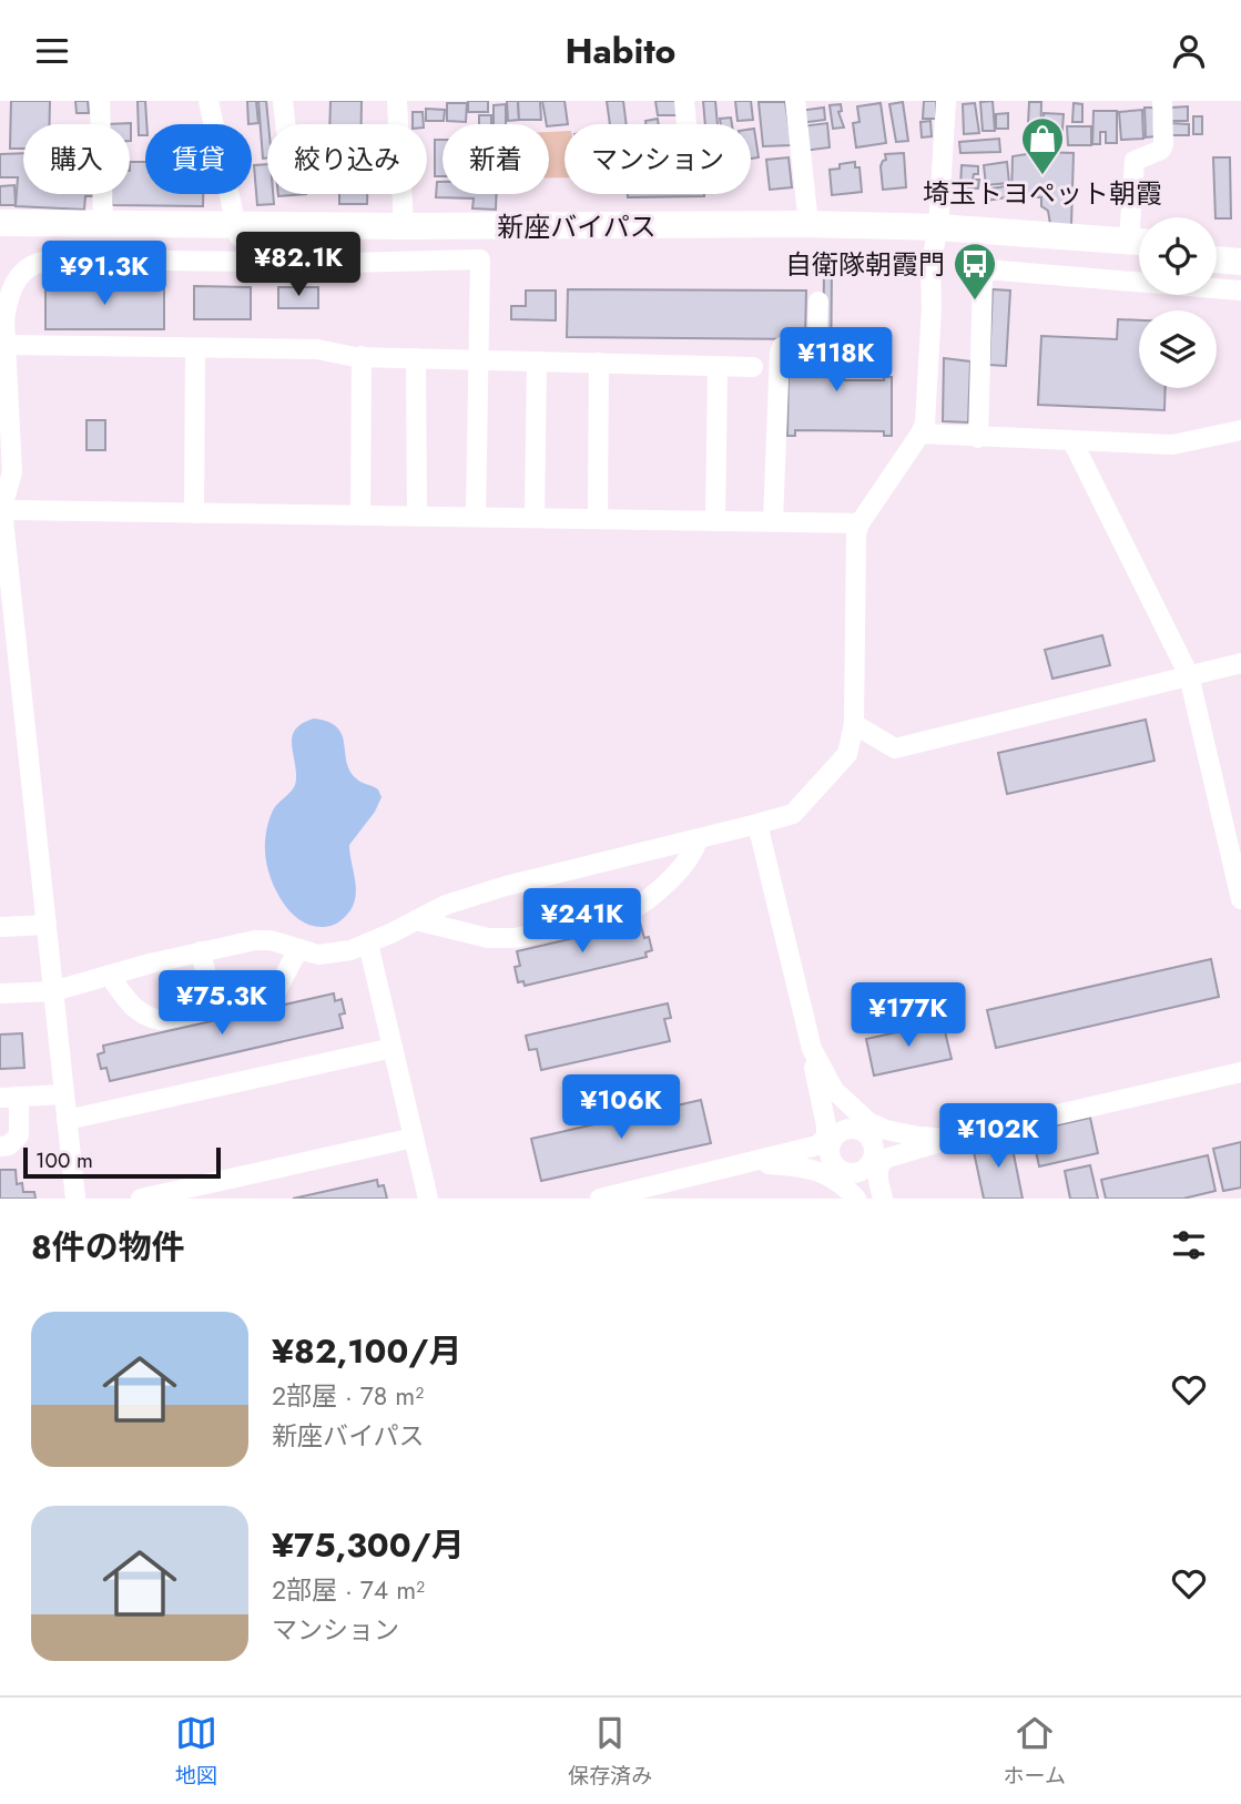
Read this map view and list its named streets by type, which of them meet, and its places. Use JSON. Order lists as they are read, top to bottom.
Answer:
{
  "streets": {
    "highway": ["新座バイパス"]
  },
  "places": {
    "shop": ["埼玉トヨペット朝霞"],
    "bus stop": ["自衛隊朝霞門"]
  },
  "scale_bar": "100 m",
  "page": {
    "header": "Habito",
    "chip": [
      "購入",
      "賃貸",
      "絞り込み",
      "新着",
      "マンション"
    ],
    "price": [
      "¥82.1K",
      "¥91.3K",
      "¥118K",
      "¥241K",
      "¥75.3K",
      "¥177K",
      "¥106K",
      "¥102K"
    ],
    "scale": "100 m",
    "heading": "8件の物件",
    "list": [
      {
        "name": "¥82,100/月",
        "note": "2部屋 · 78 m² · 新座バイパス"
      },
      {
        "name": "¥75,300/月",
        "note": "2部屋 · 74 m² · マンション"
      }
    ],
    "tabs": ["地図", "保存済み", "ホーム"]
  }
}
